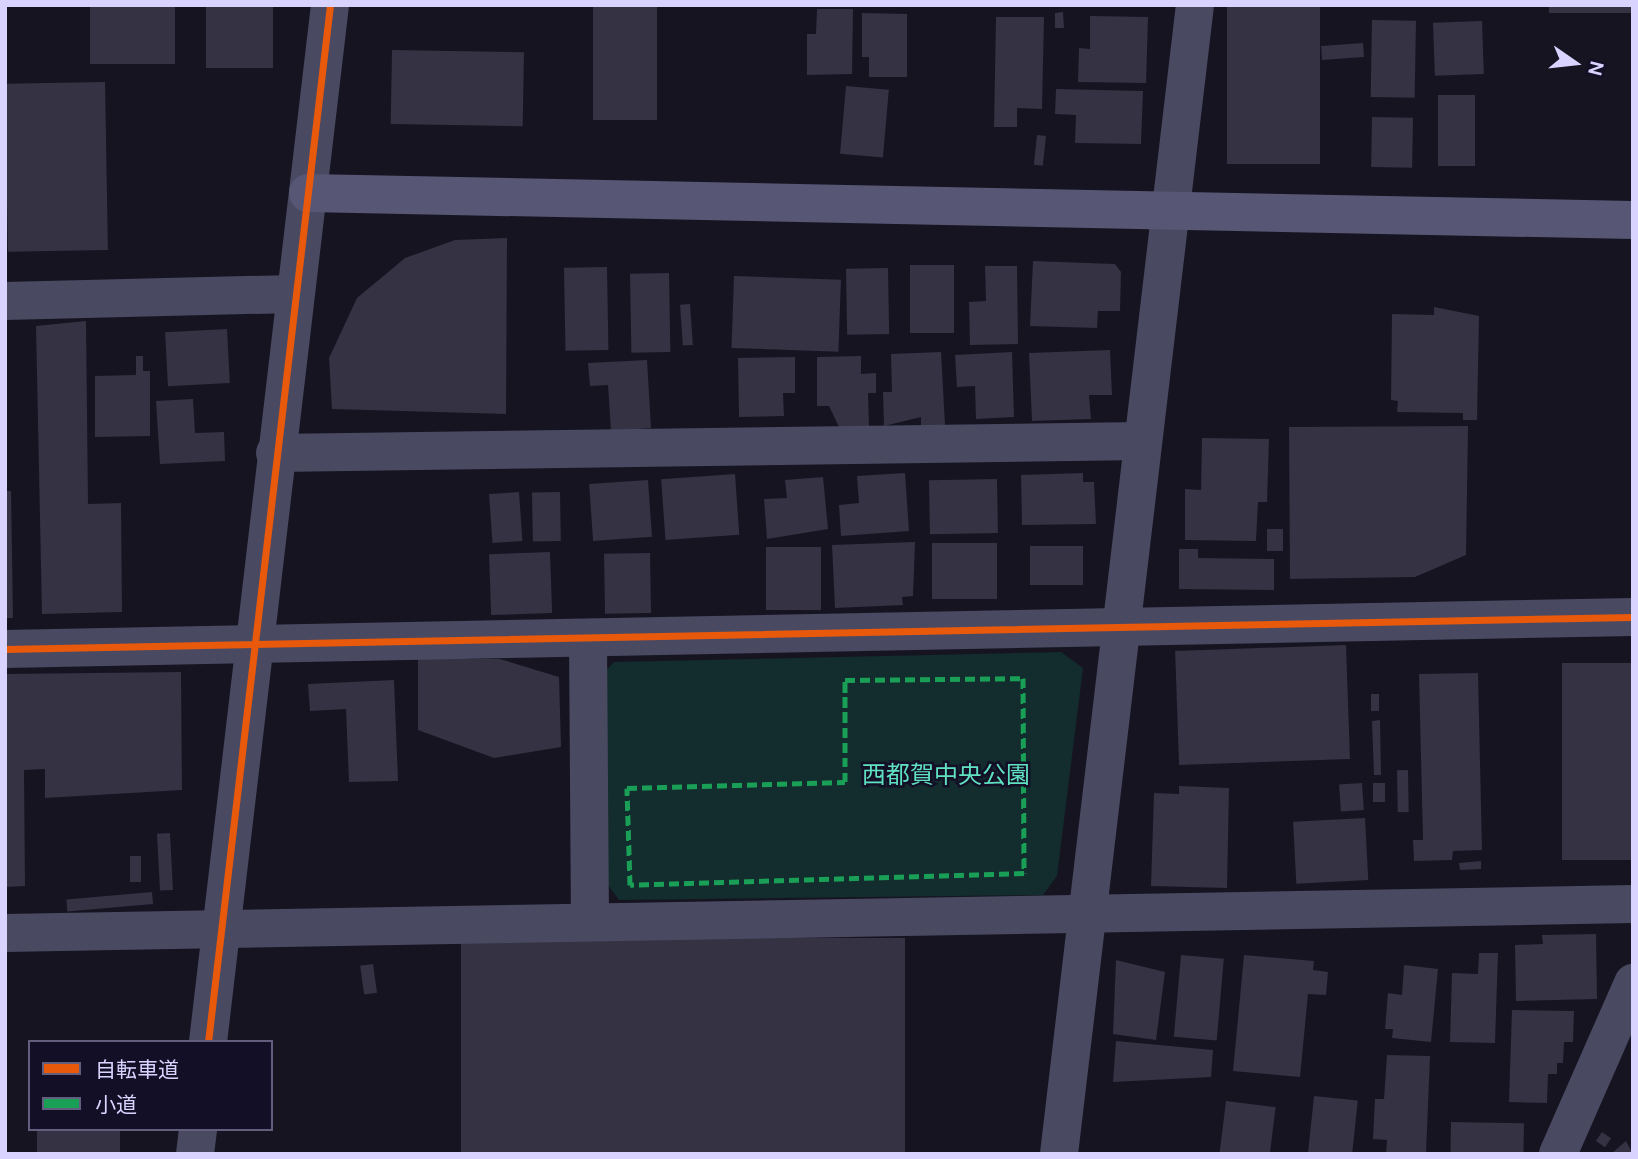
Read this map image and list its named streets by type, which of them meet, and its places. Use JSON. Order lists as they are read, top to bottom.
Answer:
{
  "parks": ["西都賀中央公園"],
  "legend": ["自転車道", "小道"],
  "north": "right"
}
